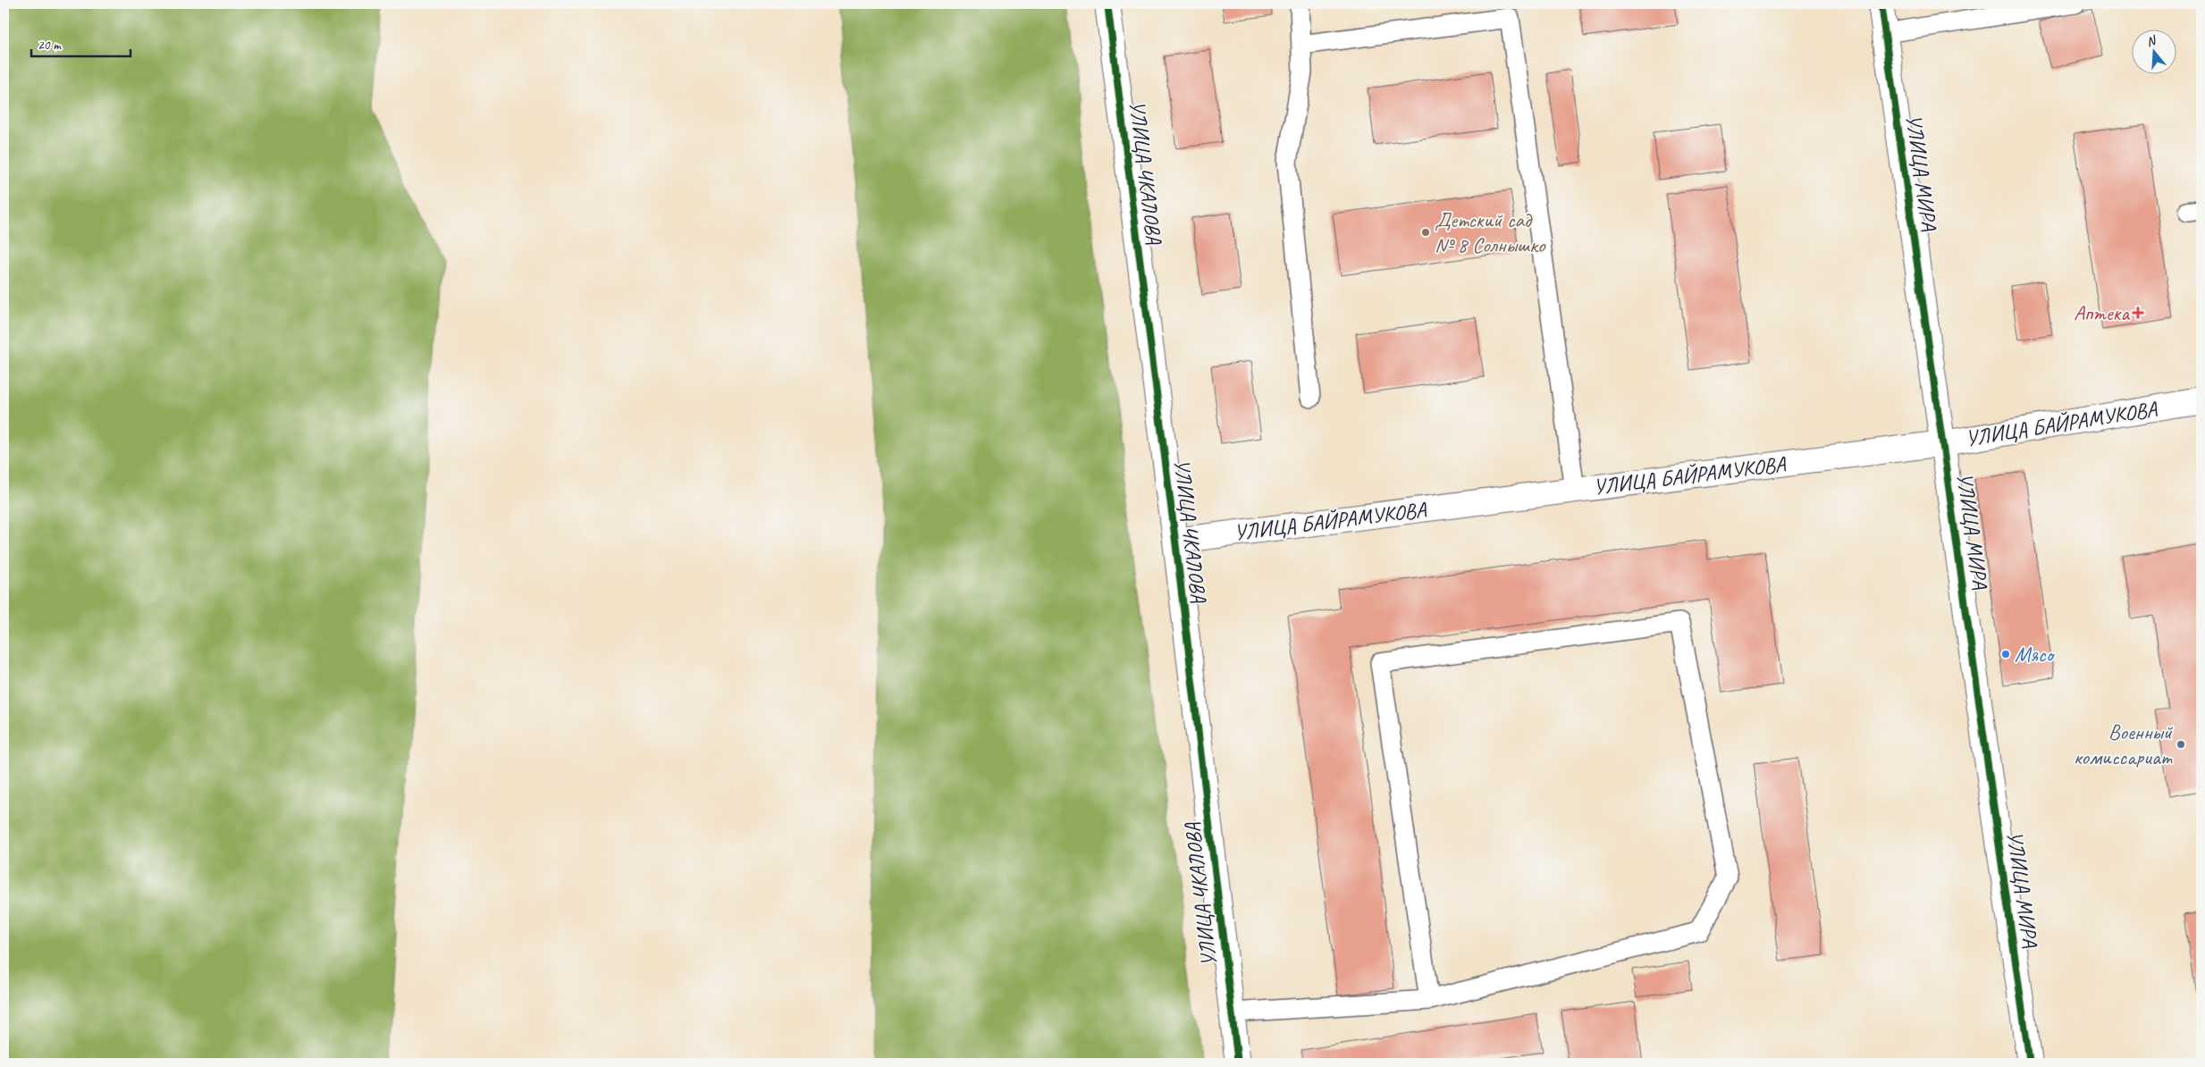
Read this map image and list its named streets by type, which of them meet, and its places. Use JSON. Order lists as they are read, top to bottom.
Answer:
{
  "streets": {
    "street": ["УЛИЦА ЧКАЛОВА", "УЛИЦА МИРА", "УЛИЦА БАЙРАМУКОВА"]
  },
  "crossings": [
    ["УЛИЦА ЧКАЛОВА", "УЛИЦА БАЙРАМУКОВА"],
    ["УЛИЦА МИРА", "УЛИЦА БАЙРАМУКОВА"]
  ],
  "places": {
    "other": ["Детский сад № 8 Солнышко", "Мясо", "Военный комиссариат"],
    "health": ["Аптека"]
  },
  "scale_bar": "20 m",
  "north": "top"
}
